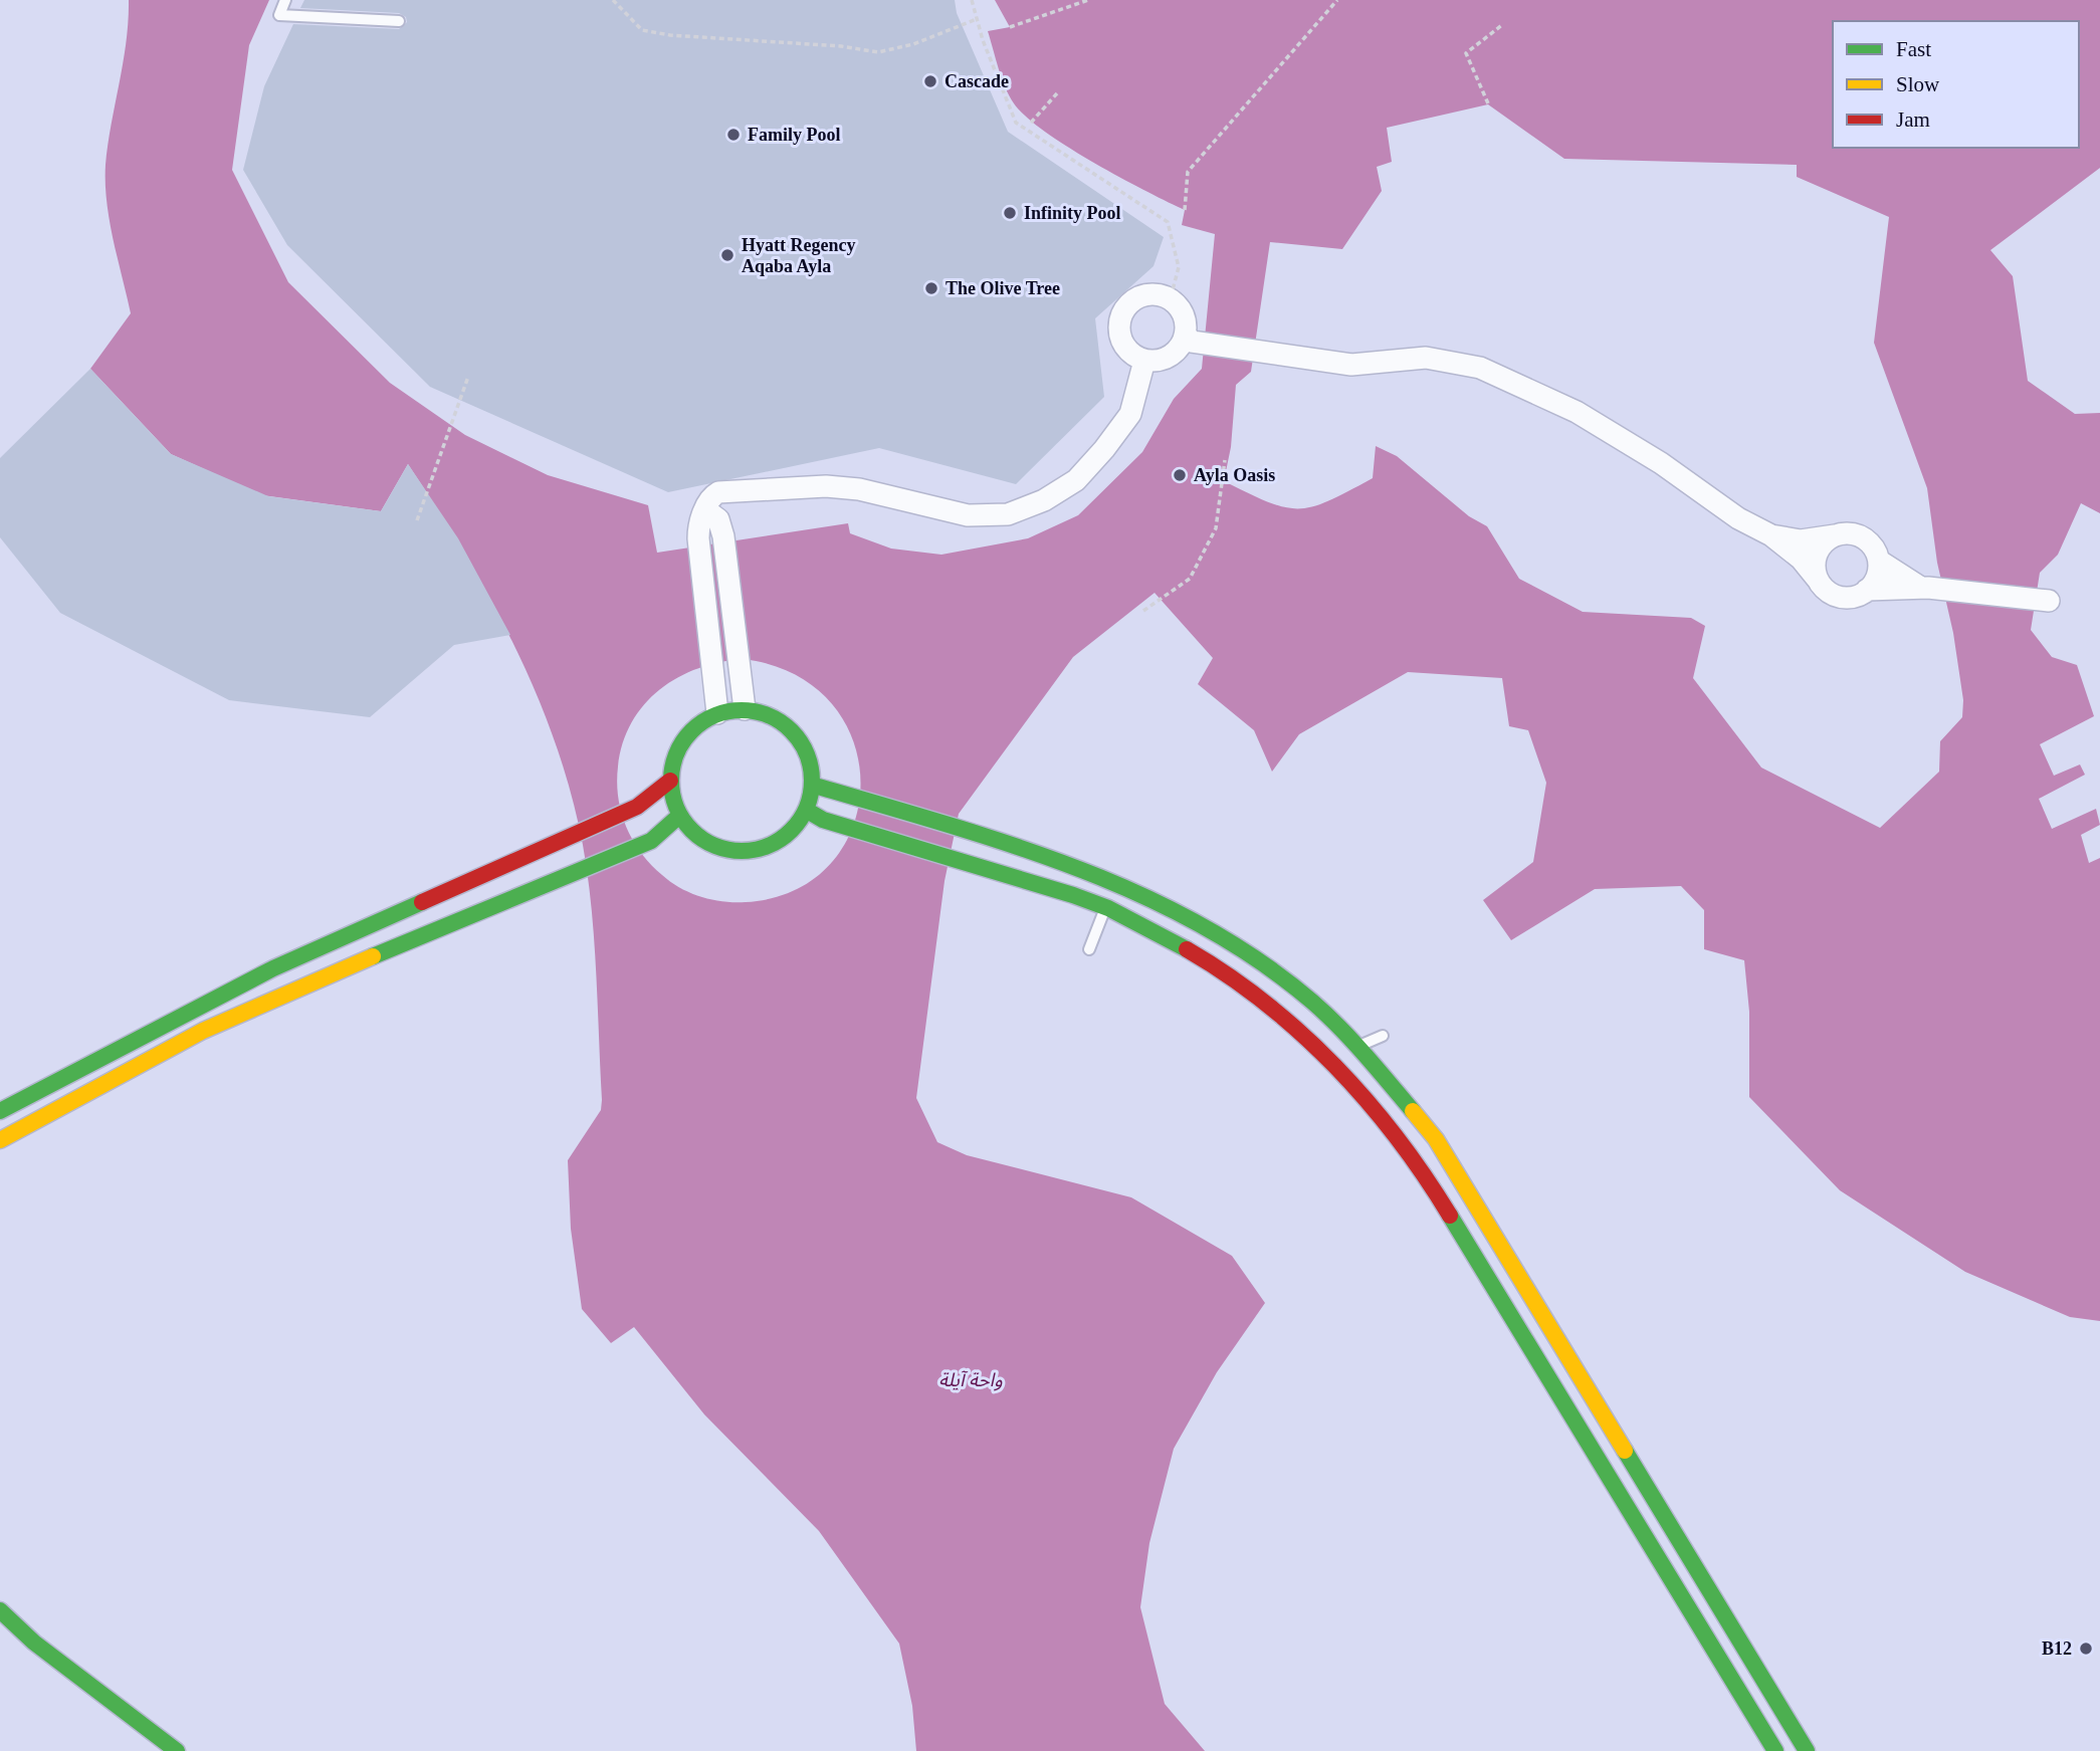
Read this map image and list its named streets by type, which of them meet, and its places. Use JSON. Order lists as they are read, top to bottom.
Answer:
{
  "water": ["واحة آيلة"],
  "places": [
    "Cascade",
    "Family Pool",
    "Infinity Pool",
    "Hyatt Regency Aqaba Ayla",
    "The Olive Tree",
    "Ayla Oasis",
    "B12"
  ],
  "legend": ["Fast", "Slow", "Jam"]
}
